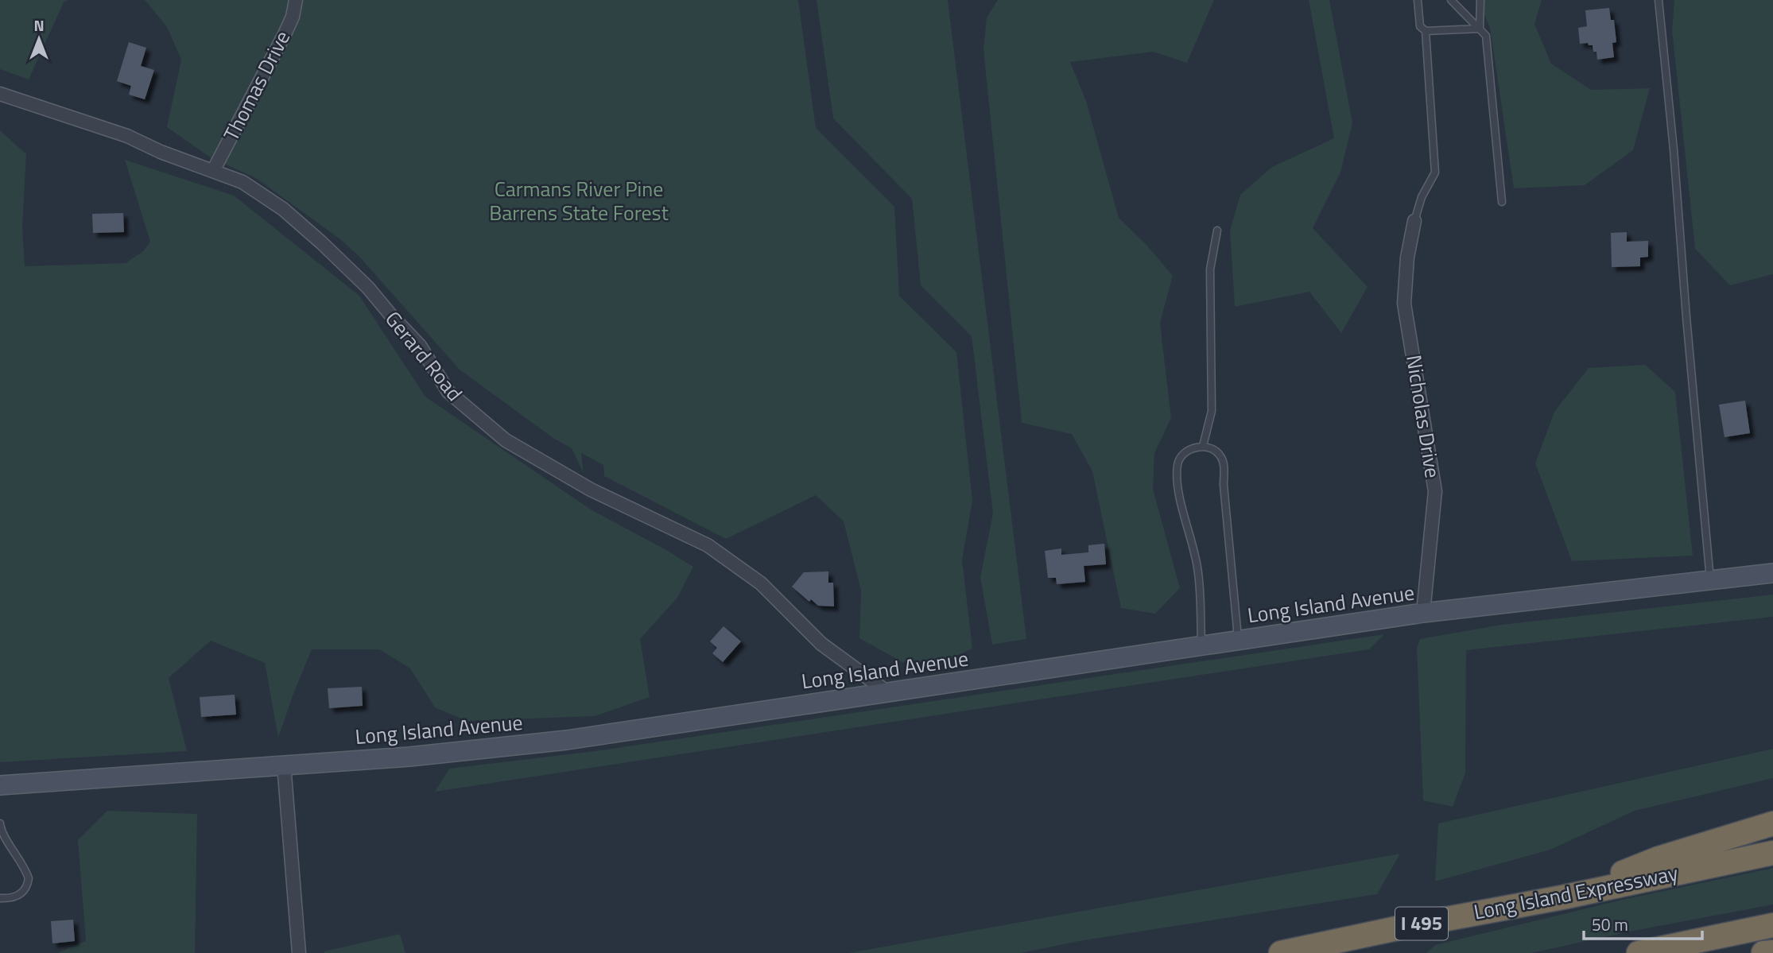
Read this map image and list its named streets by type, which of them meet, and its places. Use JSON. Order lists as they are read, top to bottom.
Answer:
{
  "streets": {
    "highway": ["Long Island Expressway", "I 495"],
    "street": [
      "Thomas Drive",
      "Gerard Road",
      "Nicholas Drive",
      "Long Island Avenue"
    ]
  },
  "crossings": [
    ["Thomas Drive", "Gerard Road"],
    ["Gerard Road", "Long Island Avenue"],
    ["Nicholas Drive", "Long Island Avenue"]
  ],
  "parks": ["Carmans River Pine Barrens State Forest"],
  "scale_bar": "50 m",
  "north": "top"
}
